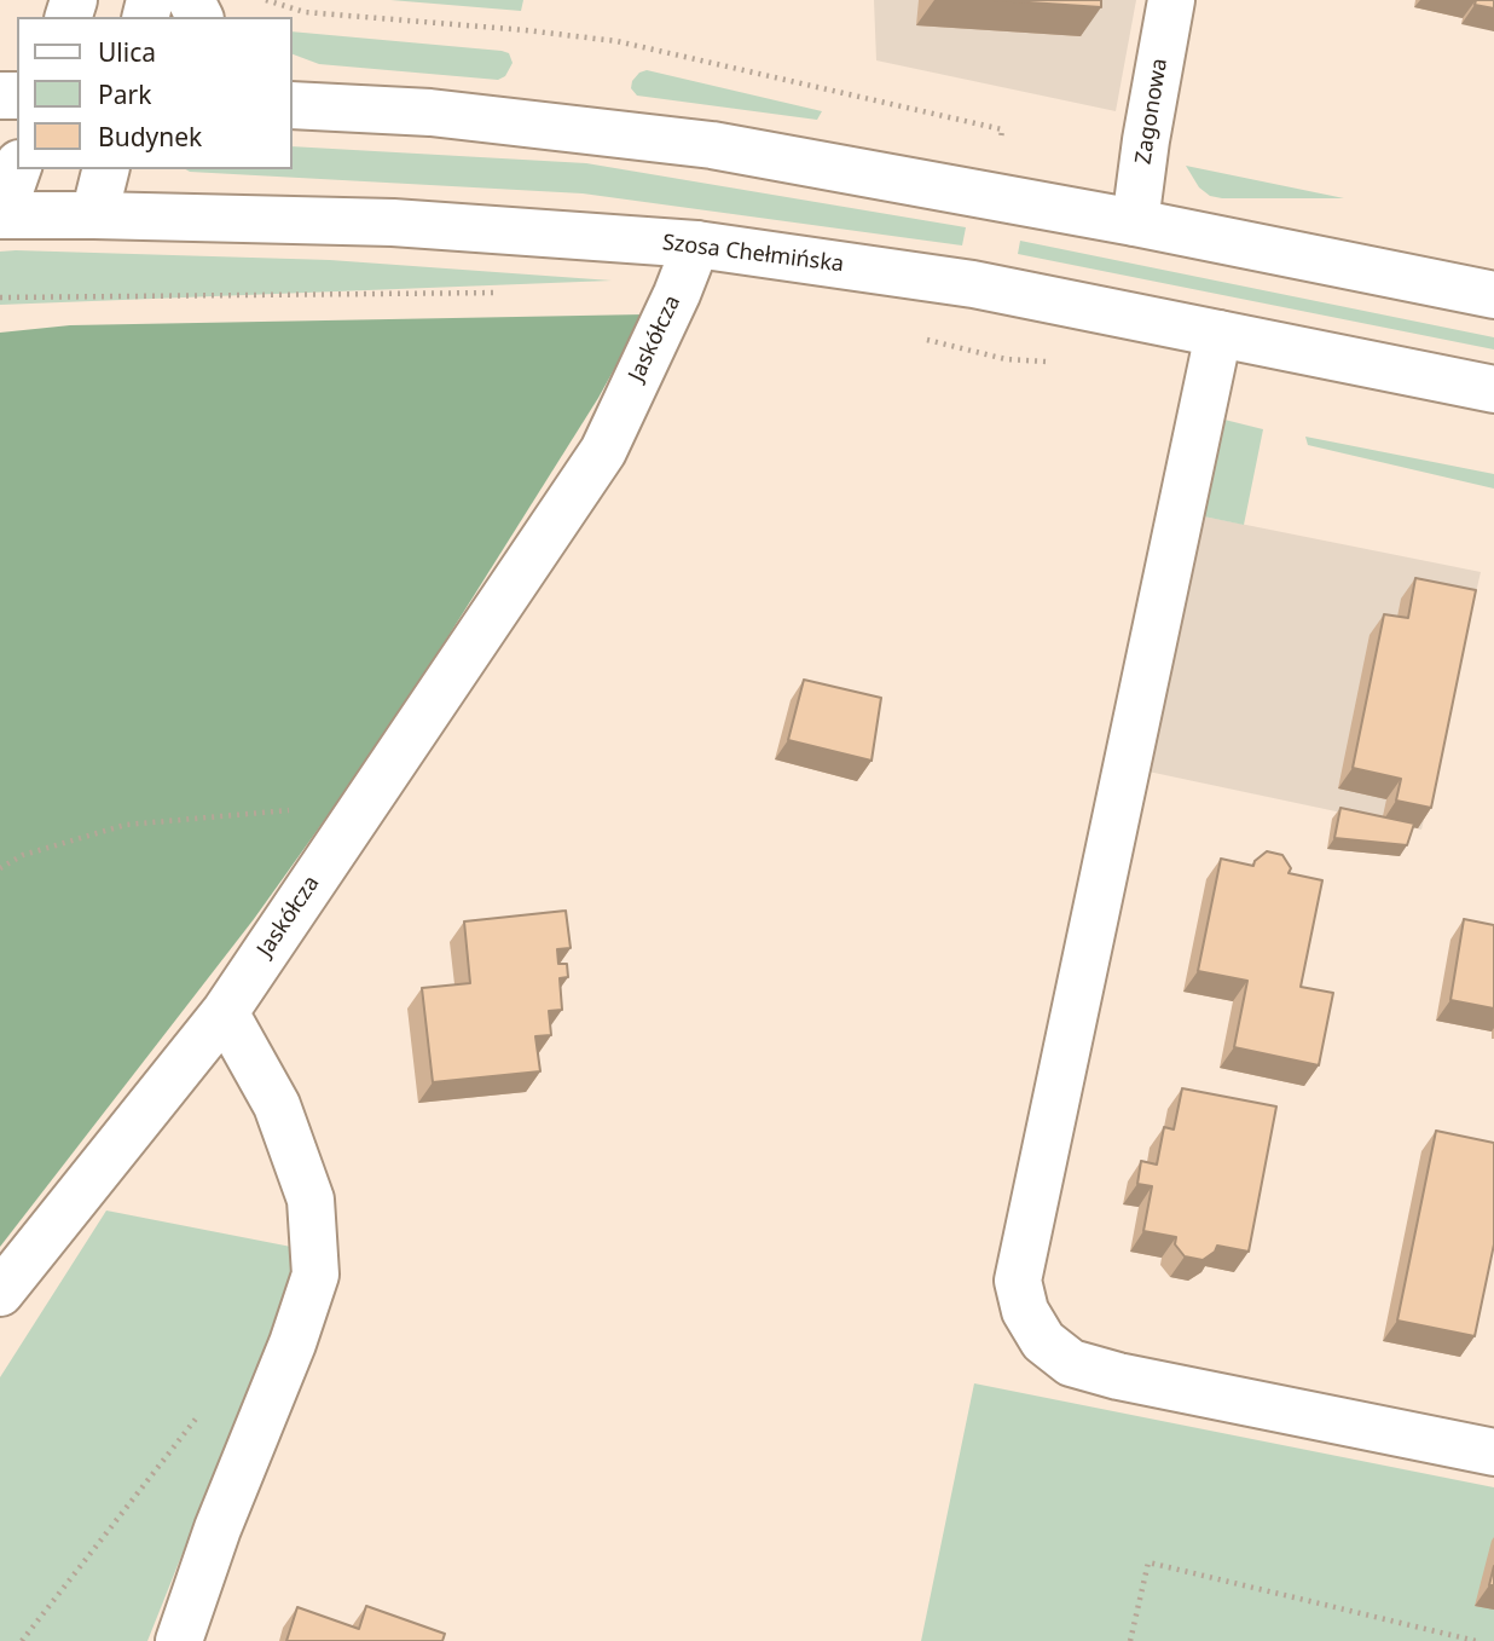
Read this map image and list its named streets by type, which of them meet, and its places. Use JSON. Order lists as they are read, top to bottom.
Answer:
{
  "streets": {
    "street": ["Zagonowa", "Szosa Chełmińska", "Jaskółcza"]
  },
  "crossings": [
    ["Szosa Chełmińska", "Jaskółcza"]
  ],
  "legend": ["Ulica", "Park", "Budynek"]
}
